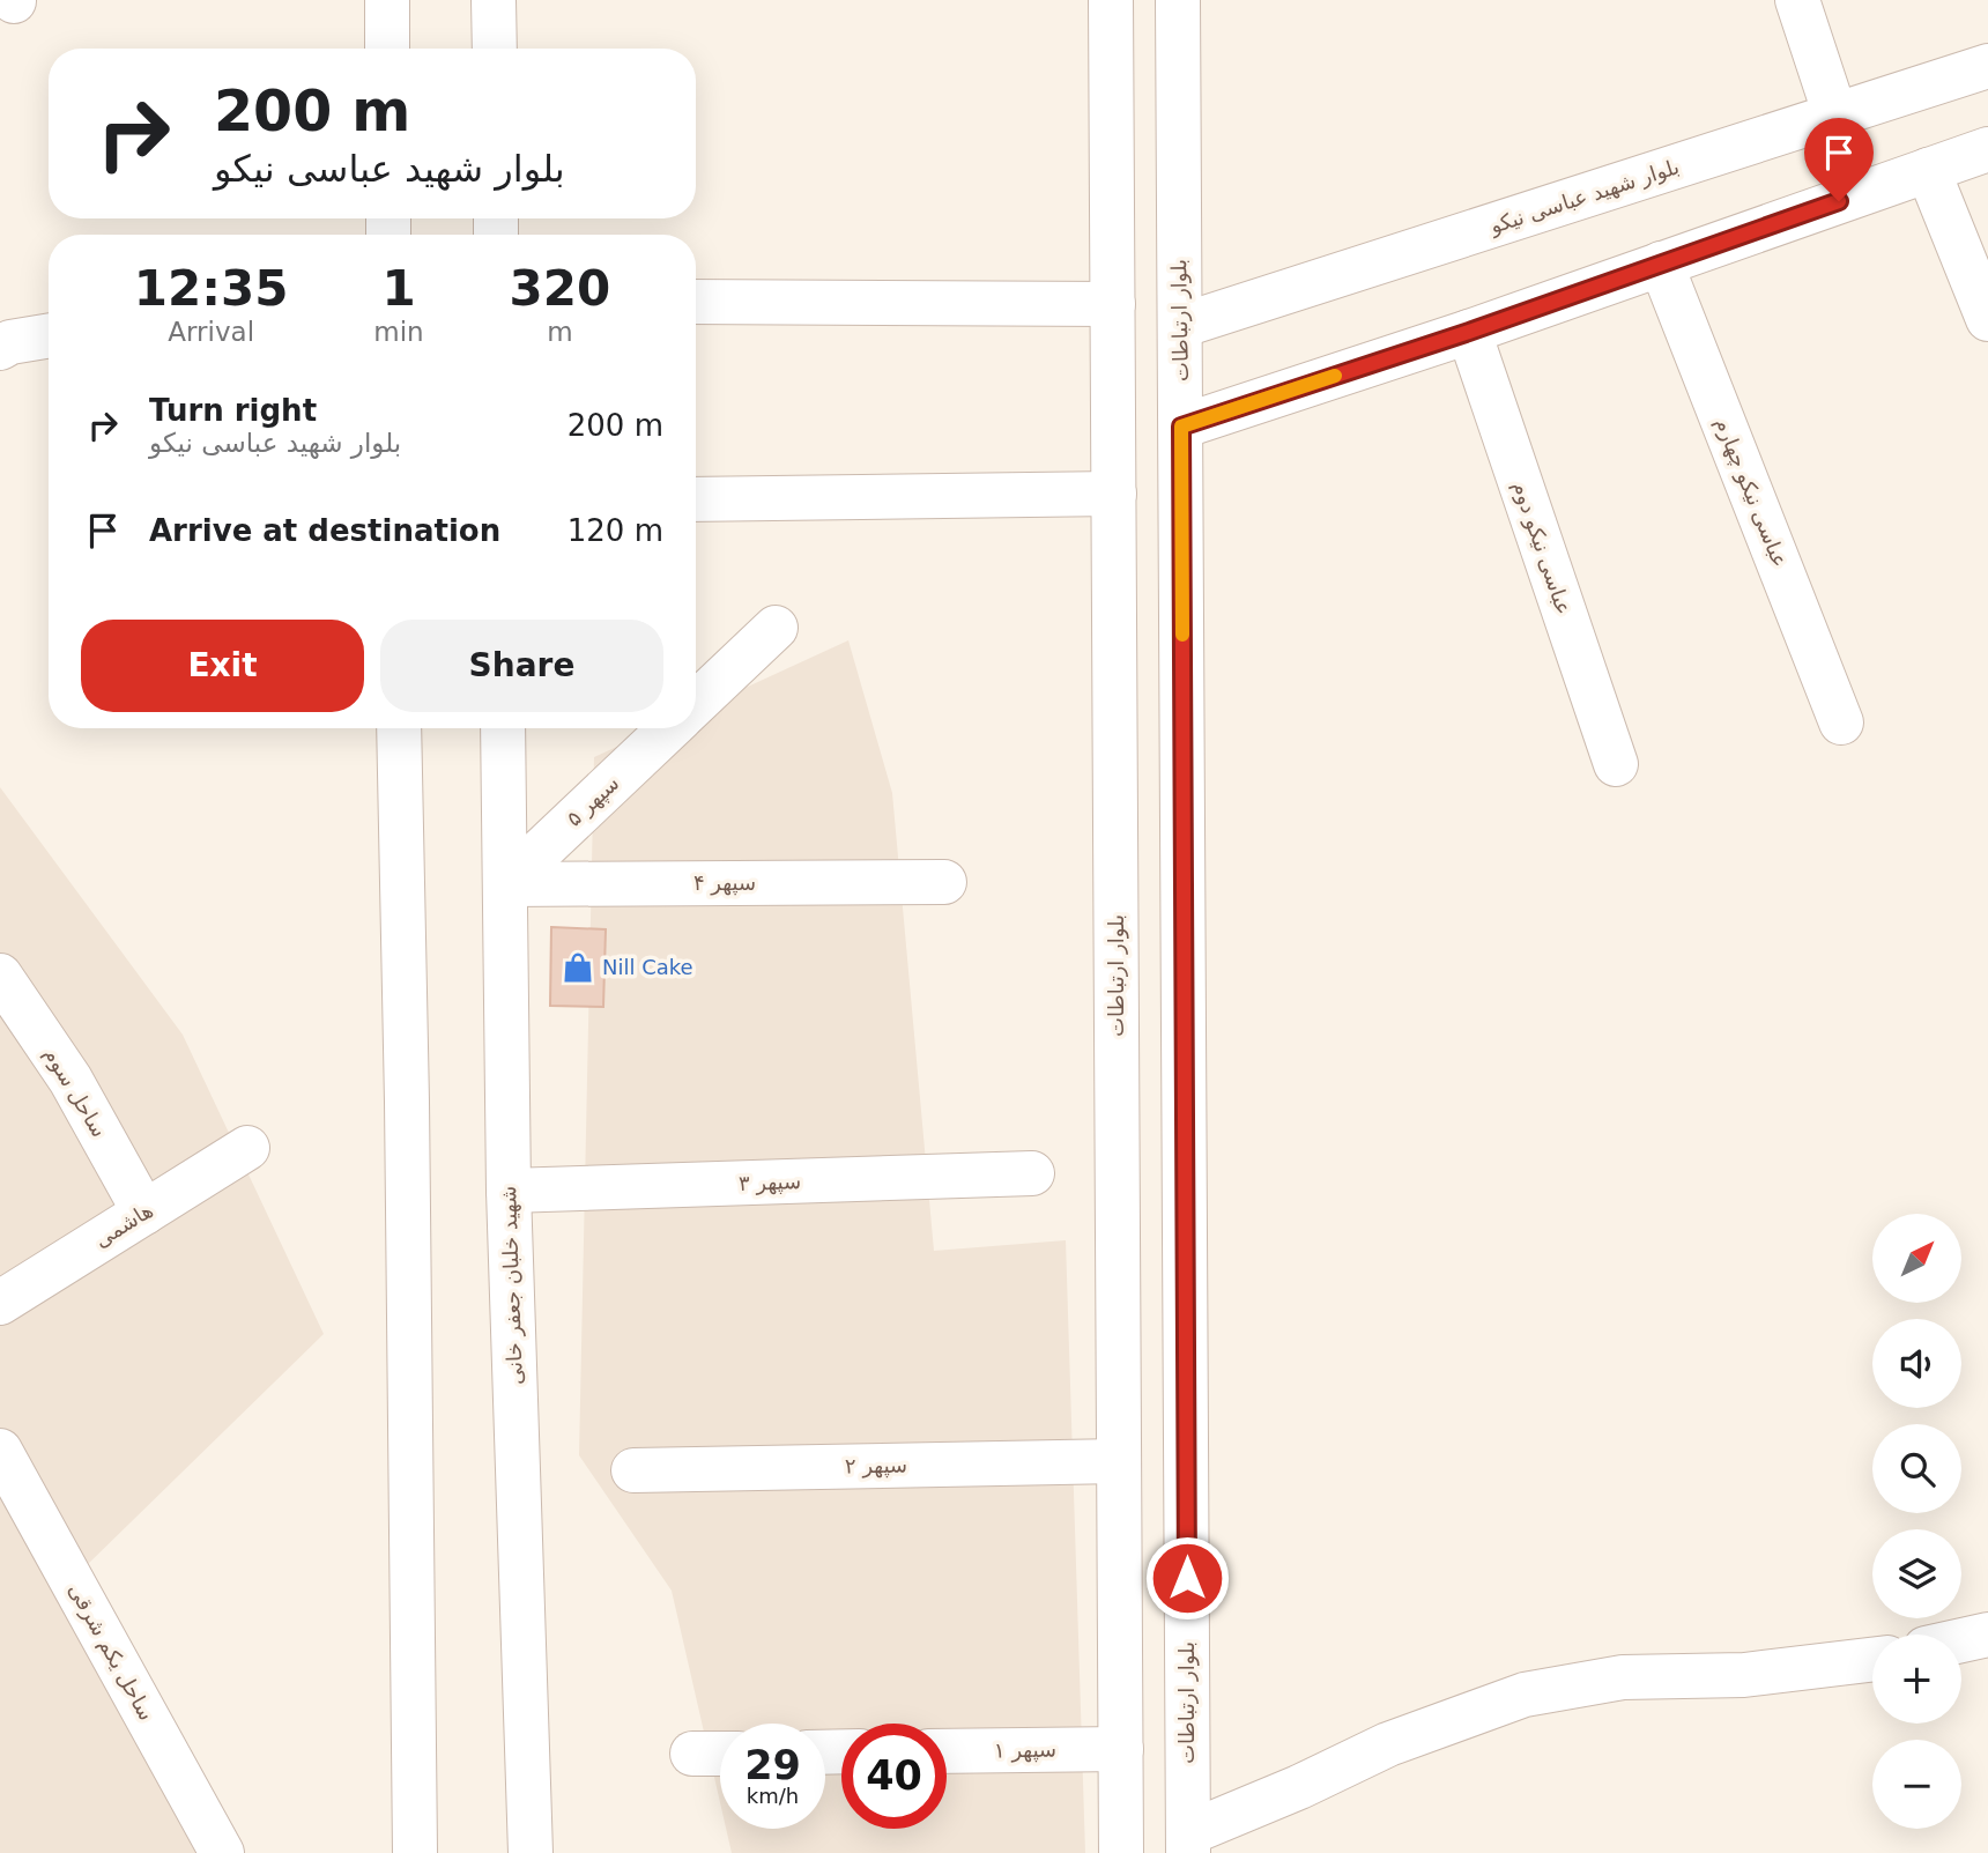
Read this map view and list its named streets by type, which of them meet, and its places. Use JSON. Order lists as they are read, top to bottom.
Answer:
{
  "streets": {
    "street": [
      "بلوار شهید عباسی نیکو",
      "بلوار ارتباطات",
      "عباسی نیکو چهارم",
      "عباسی نیکو دوم",
      "سپهر ۵",
      "سپهر ۴",
      "ساحل سوم",
      "سپهر ۳",
      "هاشمی",
      "شهید خلبان جعفر خانی",
      "سپهر ۲",
      "ساحل یکم شرقی",
      "سپهر ۱"
    ]
  },
  "crossings": [
    ["بلوار شهید عباسی نیکو", "بلوار ارتباطات"],
    ["بلوار ارتباطات", "سپهر ۲"],
    ["بلوار ارتباطات", "سپهر ۱"],
    ["سپهر ۵", "سپهر ۴"],
    ["سپهر ۵", "شهید خلبان جعفر خانی"],
    ["سپهر ۴", "شهید خلبان جعفر خانی"],
    ["ساحل سوم", "هاشمی"],
    ["سپهر ۳", "شهید خلبان جعفر خانی"]
  ],
  "places": {
    "shop": ["Nill Cake"]
  },
  "north": "top right",
  "page": {
    "turn": ["200 m", "بلوار شهید عباسی نیکو"],
    "eta": [
      "12:35",
      "Arrival",
      "1",
      "min",
      "320",
      "m"
    ],
    "list": [
      {
        "name": "Turn right",
        "note": "بلوار شهید عباسی نیکو",
        "value": "200 m"
      },
      {
        "name": "Arrive at destination",
        "value": "120 m"
      }
    ],
    "buttons": ["Exit", "Share"],
    "map_buttons": ["+", "−"],
    "speed": "29 km/h",
    "limit": "40"
  }
}
